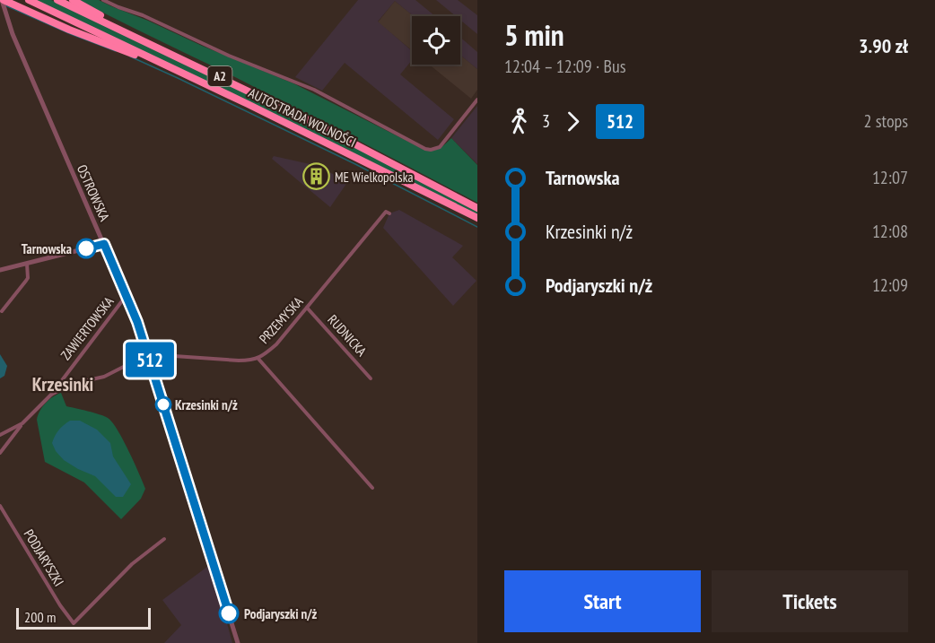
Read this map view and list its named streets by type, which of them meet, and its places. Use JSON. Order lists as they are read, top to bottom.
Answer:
{
  "streets": {
    "highway": ["A2", "AUTOSTRADA WOLNOŚCI"],
    "street": [
      "OSTROWSKA",
      "PRZEMYSKA",
      "ZAWIERTOWSKA",
      "RUDNICKA",
      "PODJARYSZKI"
    ]
  },
  "crossings": [
    ["OSTROWSKA", "PRZEMYSKA"],
    ["OSTROWSKA", "ZAWIERTOWSKA"],
    ["PRZEMYSKA", "RUDNICKA"]
  ],
  "districts": ["Krzesinki"],
  "places": {
    "building": ["ME Wielkopolska"],
    "other": ["Tarnowska", "Krzesinki n/ż", "Podjaryszki n/ż"]
  },
  "lines": ["bus line 512"],
  "scale_bar": "200 m",
  "page": {
    "on_map": "512",
    "heading": ["5 min", "12:04 – 12:09 · Bus", "3.90 zł"],
    "legs": ["3", "512", "2 stops"],
    "list": [
      {
        "name": "Tarnowska",
        "value": "12:07"
      },
      {
        "name": "Krzesinki n/ż",
        "value": "12:08"
      },
      {
        "name": "Podjaryszki n/ż",
        "value": "12:09"
      }
    ],
    "buttons": ["Start", "Tickets"],
    "scale": "200 m"
  }
}
